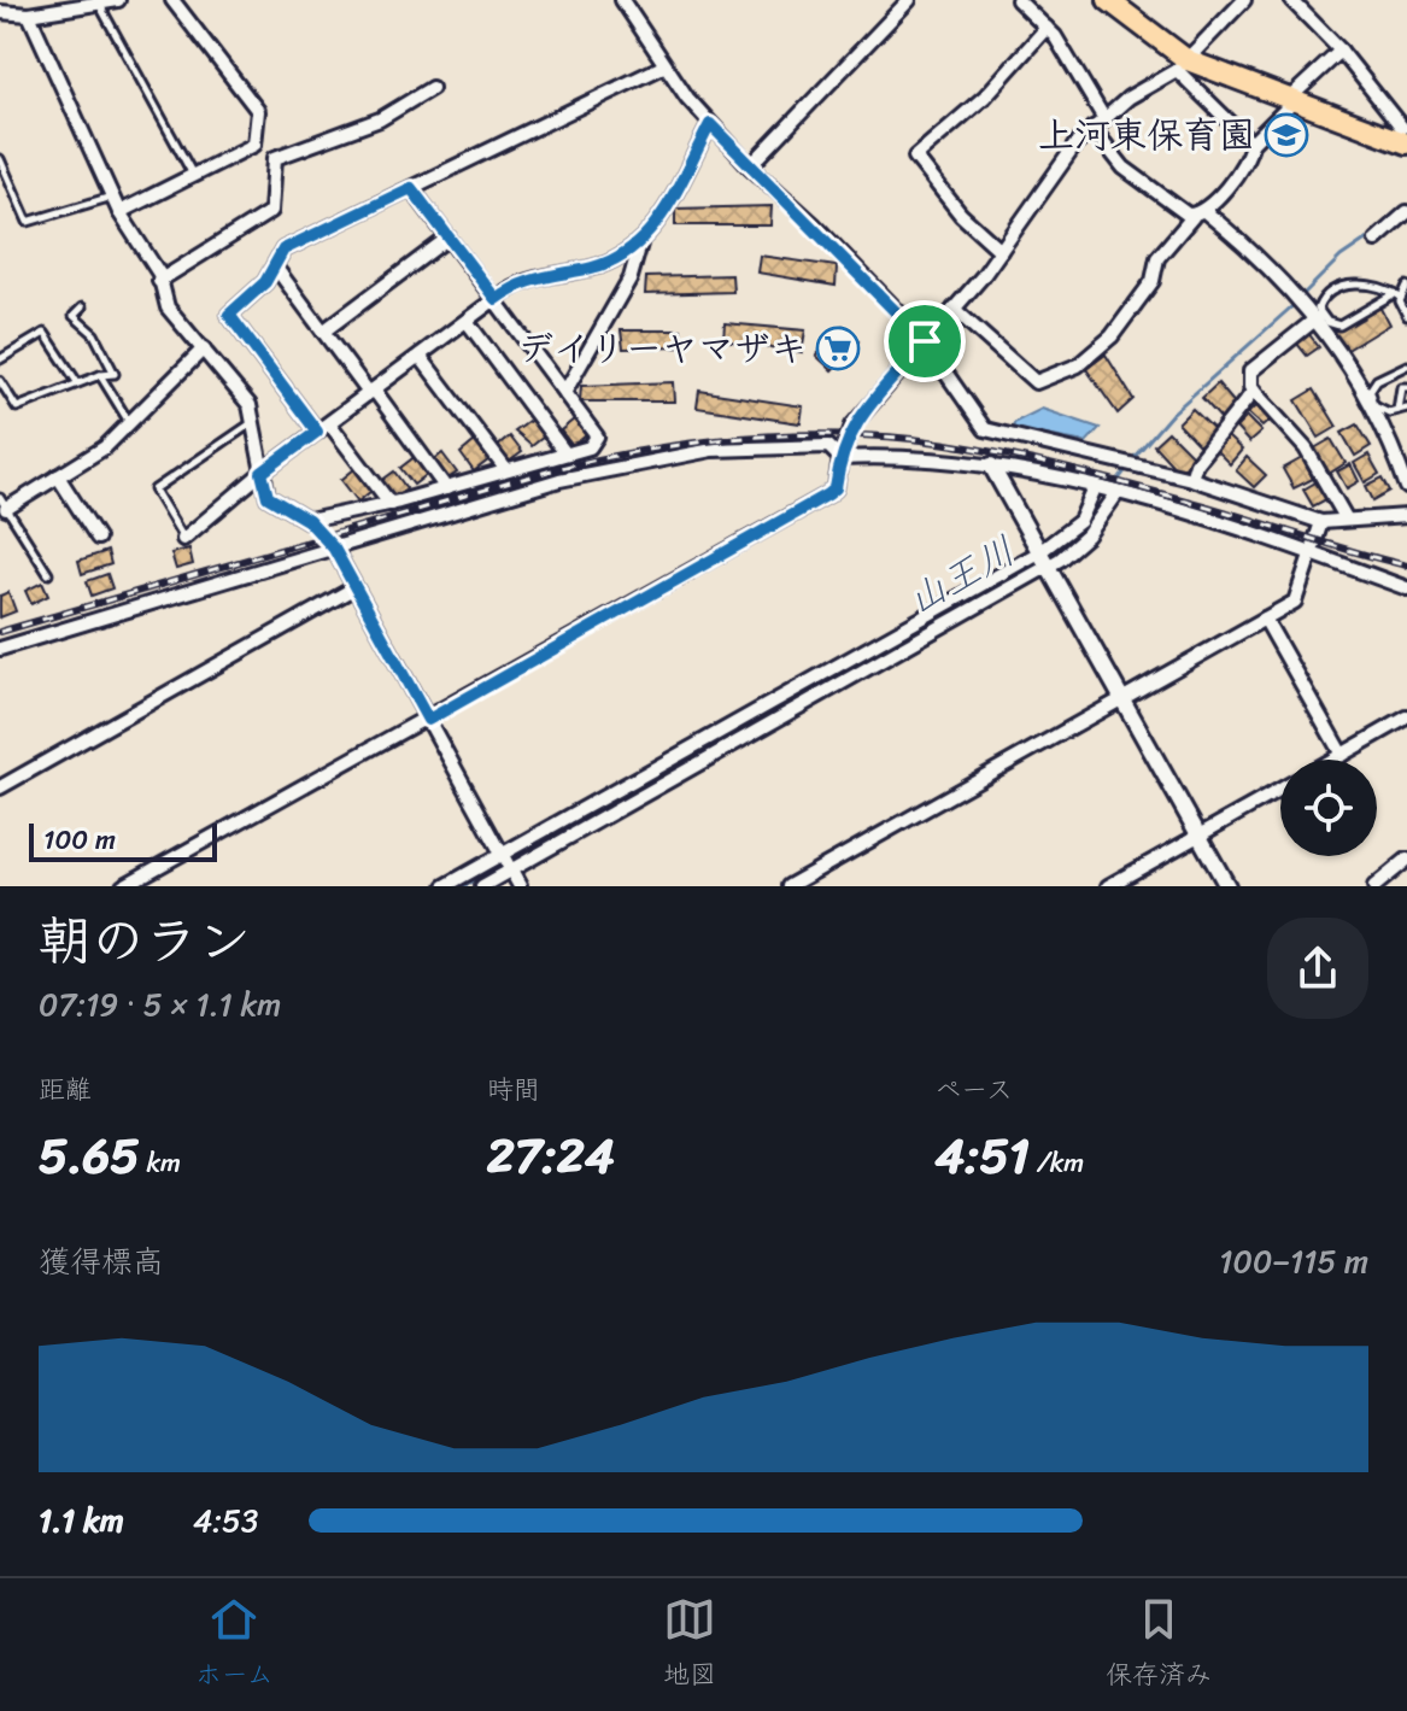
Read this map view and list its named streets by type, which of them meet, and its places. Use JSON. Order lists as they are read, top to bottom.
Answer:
{
  "water": ["山王川"],
  "places": {
    "school or university": ["上河東保育園"],
    "supermarket": ["デイリーヤマザキ"]
  },
  "scale_bar": "100 m",
  "page": {
    "scale": "100 m",
    "heading": ["朝のラン", "07:19 · 5 × 1.1 km"],
    "stats": [
      ["距離", "5.65 km"],
      ["時間", "27:24"],
      ["ペース", "4:51 /km"]
    ],
    "chart": ["獲得標高", "100–115 m"],
    "list": [
      {
        "name": "1.1 km",
        "note": "4:53"
      }
    ],
    "tabs": ["ホーム", "地図", "保存済み"]
  }
}
